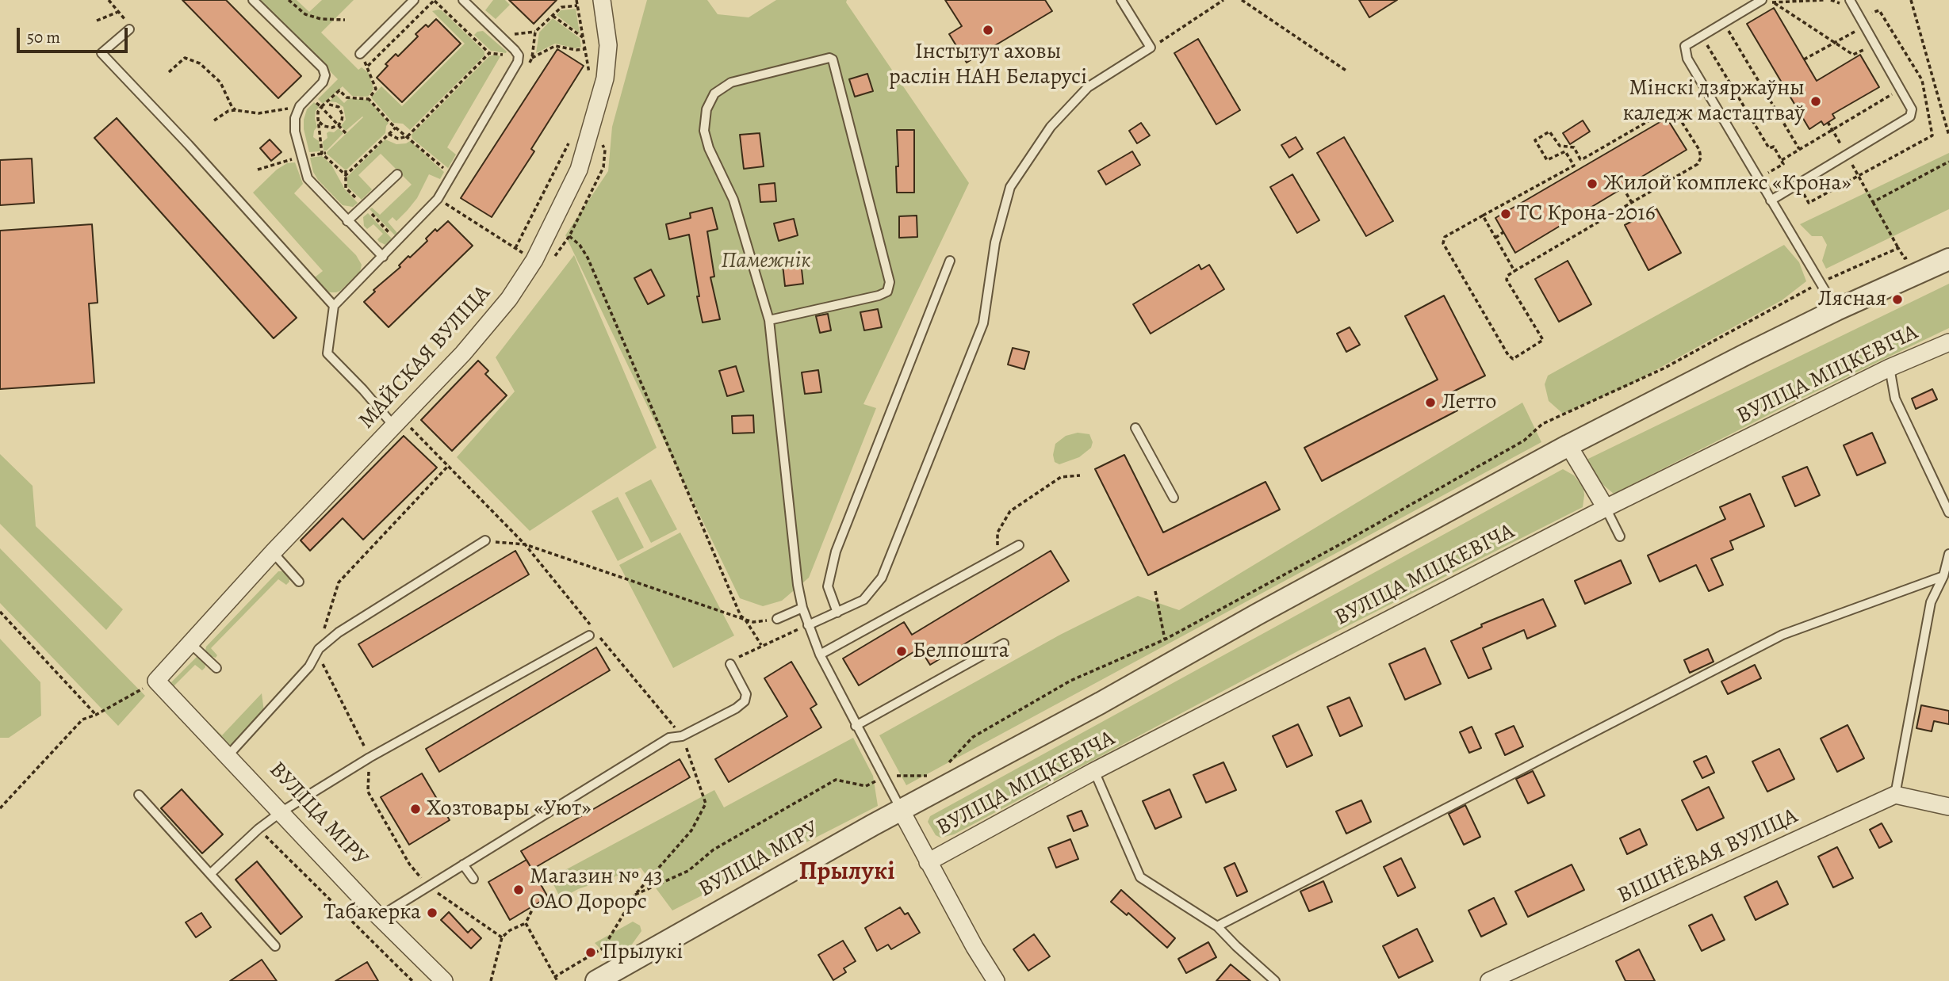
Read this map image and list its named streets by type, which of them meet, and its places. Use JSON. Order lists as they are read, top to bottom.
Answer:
{
  "streets": {
    "street": [
      "МАЙСКАЯ ВУЛІЦА",
      "ВУЛІЦА МІЦКЕВІЧА",
      "ВУЛІЦА МІРУ",
      "ВІШНЁВАЯ ВУЛІЦА"
    ]
  },
  "crossings": [
    ["МАЙСКАЯ ВУЛІЦА", "ВУЛІЦА МІРУ"]
  ],
  "districts": ["Прылукі"],
  "parks": ["Памежнік"],
  "places": [
    "Інстытут аховы раслін НАН Беларусі",
    "Мінскі дзяржаўны каледж мастацтваў",
    "Жилой комплекс «Крона»",
    "ТС Крона-2016",
    "Лясная",
    "Летто",
    "Белпошта",
    "Хозтовары «Уют»",
    "Магазин № 43 ОАО Дорорс",
    "Табакерка",
    "Прылукі"
  ],
  "scale_bar": "50 m"
}
